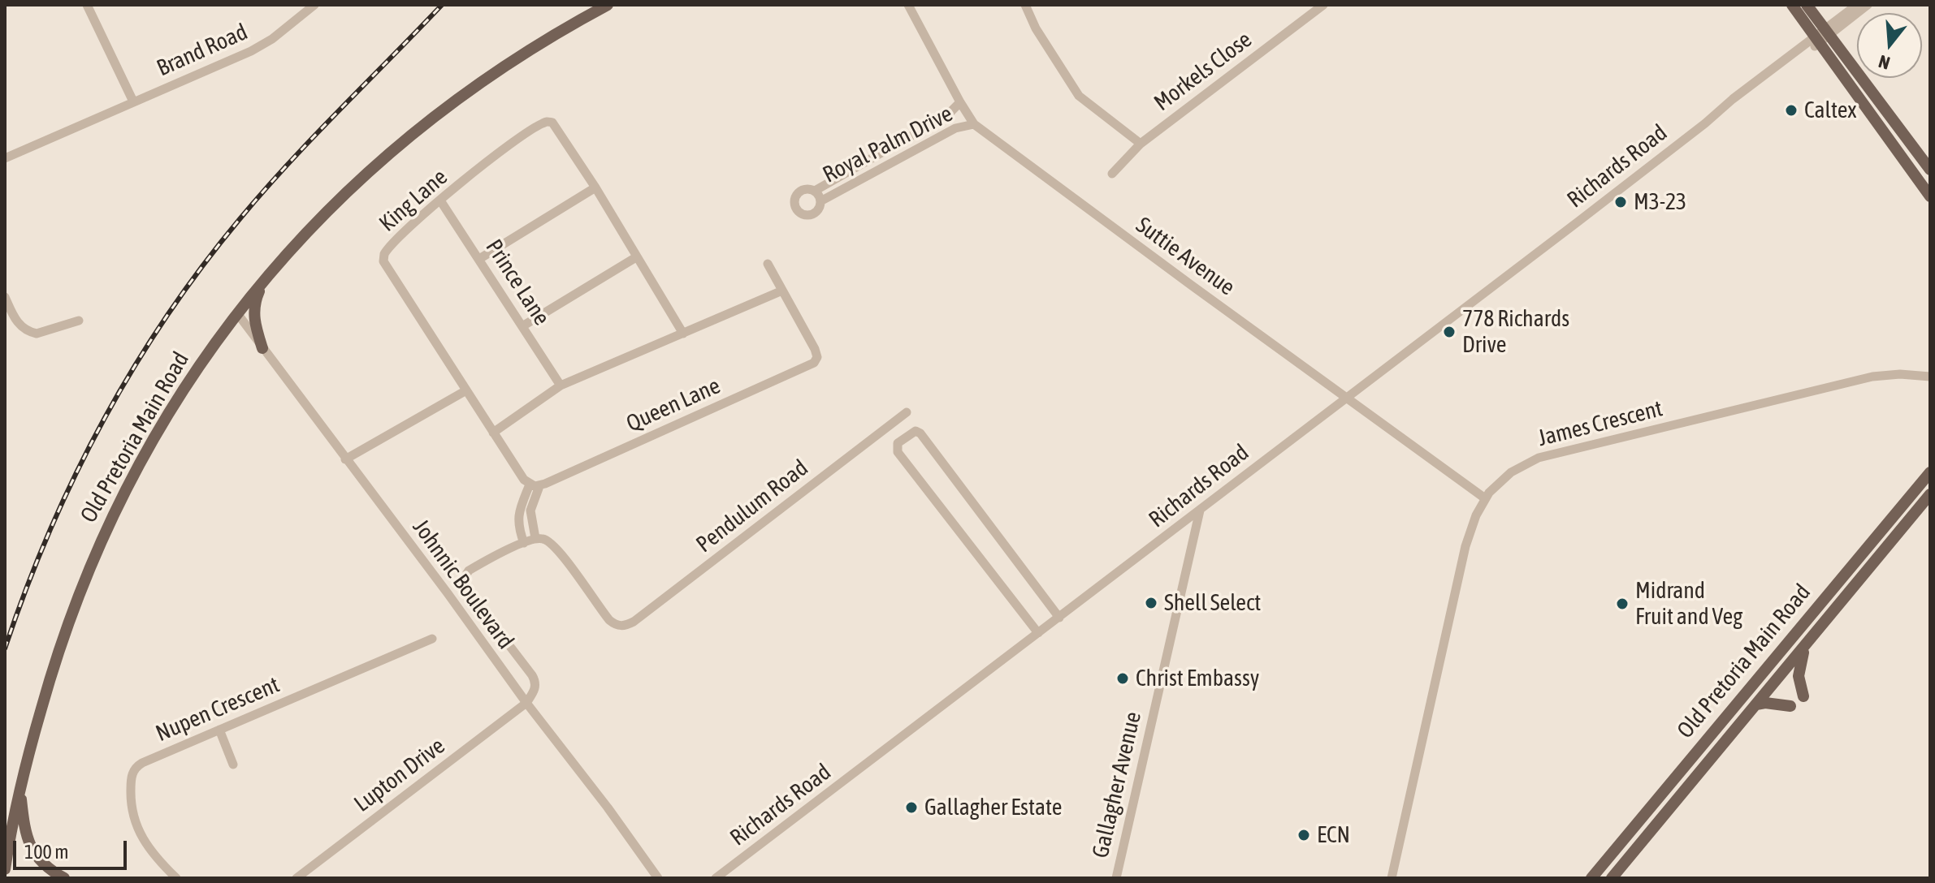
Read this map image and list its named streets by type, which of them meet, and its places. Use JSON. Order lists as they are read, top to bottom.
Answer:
{
  "streets": {
    "main road": ["Old Pretoria Main Road"],
    "street": [
      "Brand Road",
      "Morkels Close",
      "Royal Palm Drive",
      "Richards Road",
      "King Lane",
      "Suttie Avenue",
      "Prince Lane",
      "Queen Lane",
      "James Crescent",
      "Pendulum Road",
      "Johnnic Boulevard",
      "Nupen Crescent",
      "Lupton Drive",
      "Gallagher Avenue"
    ]
  },
  "crossings": [
    ["Royal Palm Drive", "Suttie Avenue"],
    ["Richards Road", "Suttie Avenue"],
    ["Richards Road", "Gallagher Avenue"],
    ["King Lane", "Prince Lane"],
    ["Suttie Avenue", "James Crescent"],
    ["Old Pretoria Main Road", "Johnnic Boulevard"],
    ["Johnnic Boulevard", "Lupton Drive"]
  ],
  "places": [
    "Caltex",
    "M3-23",
    "778 Richards Drive",
    "Shell Select",
    "Midrand Fruit and Veg",
    "Christ Embassy",
    "Gallagher Estate",
    "ECN"
  ],
  "scale_bar": "100 m",
  "north": "bottom"
}
